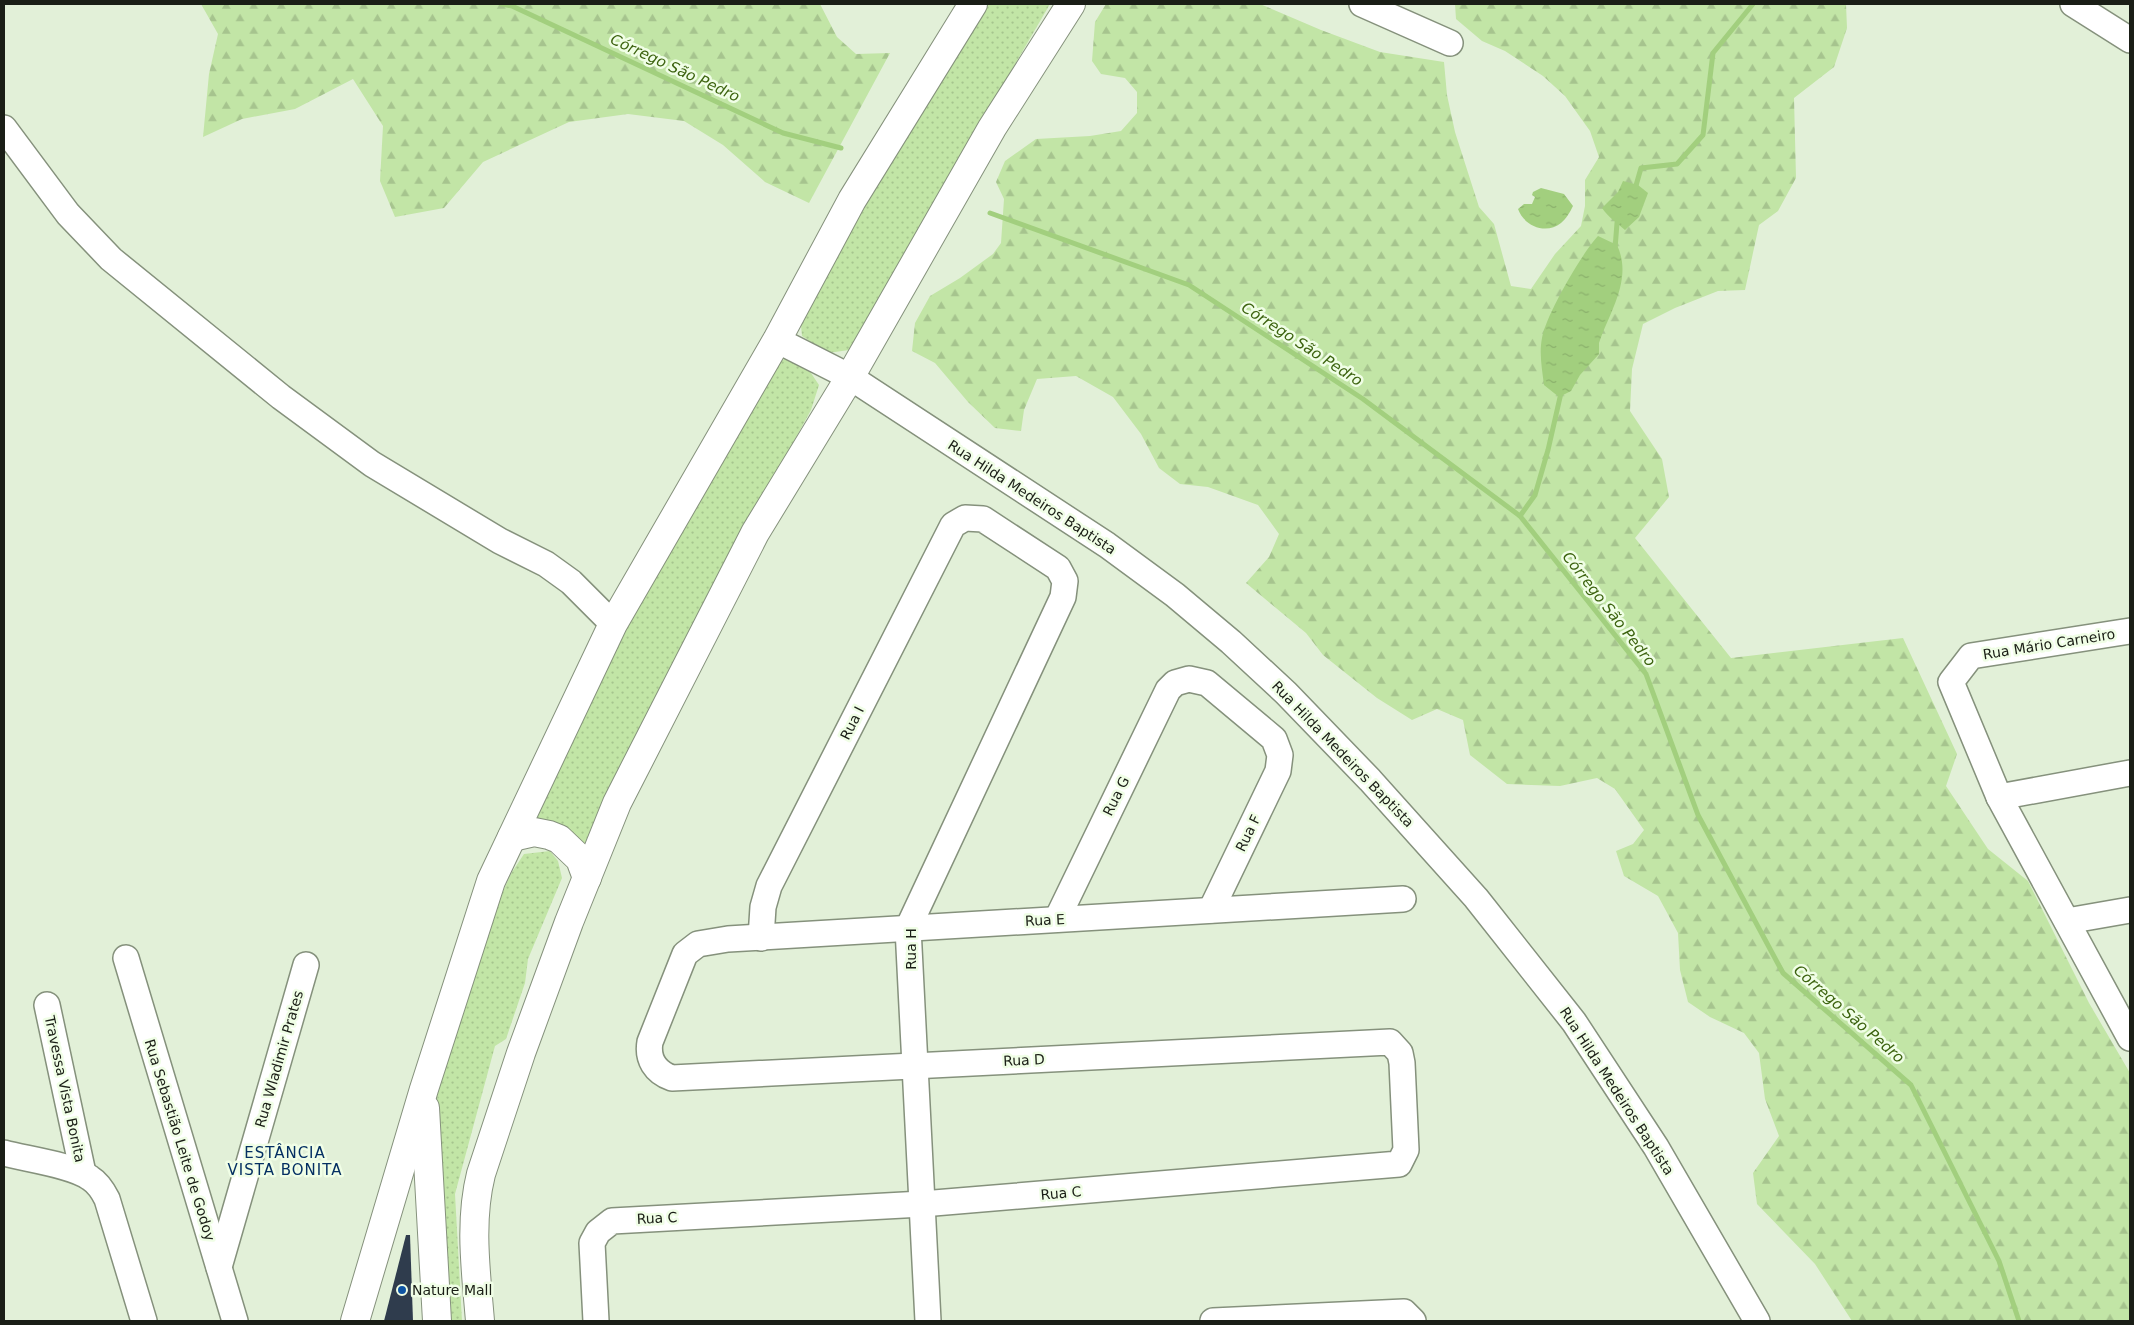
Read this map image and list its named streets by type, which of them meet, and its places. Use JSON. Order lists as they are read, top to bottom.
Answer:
{
  "streets": {
    "street": [
      "Rua Hilda Medeiros Baptista",
      "Rua Mário Carneiro",
      "Rua I",
      "Rua G",
      "Rua F",
      "Rua E",
      "Rua H",
      "Rua Wladimir Prates",
      "Rua D",
      "Travessa Vista Bonita",
      "Rua Sebastião Leite de Godoy",
      "Rua C"
    ]
  },
  "crossings": [
    ["Rua I", "Rua E"],
    ["Rua I", "Rua H"],
    ["Rua G", "Rua F"],
    ["Rua G", "Rua E"],
    ["Rua F", "Rua E"],
    ["Rua E", "Rua H"],
    ["Rua E", "Rua D"],
    ["Rua H", "Rua D"],
    ["Rua H", "Rua C"],
    ["Rua Wladimir Prates", "Rua Sebastião Leite de Godoy"],
    ["Rua D", "Rua C"]
  ],
  "districts": ["ESTÂNCIA VISTA BONITA"],
  "water": ["Córrego São Pedro"],
  "places": ["Nature Mall"]
}
